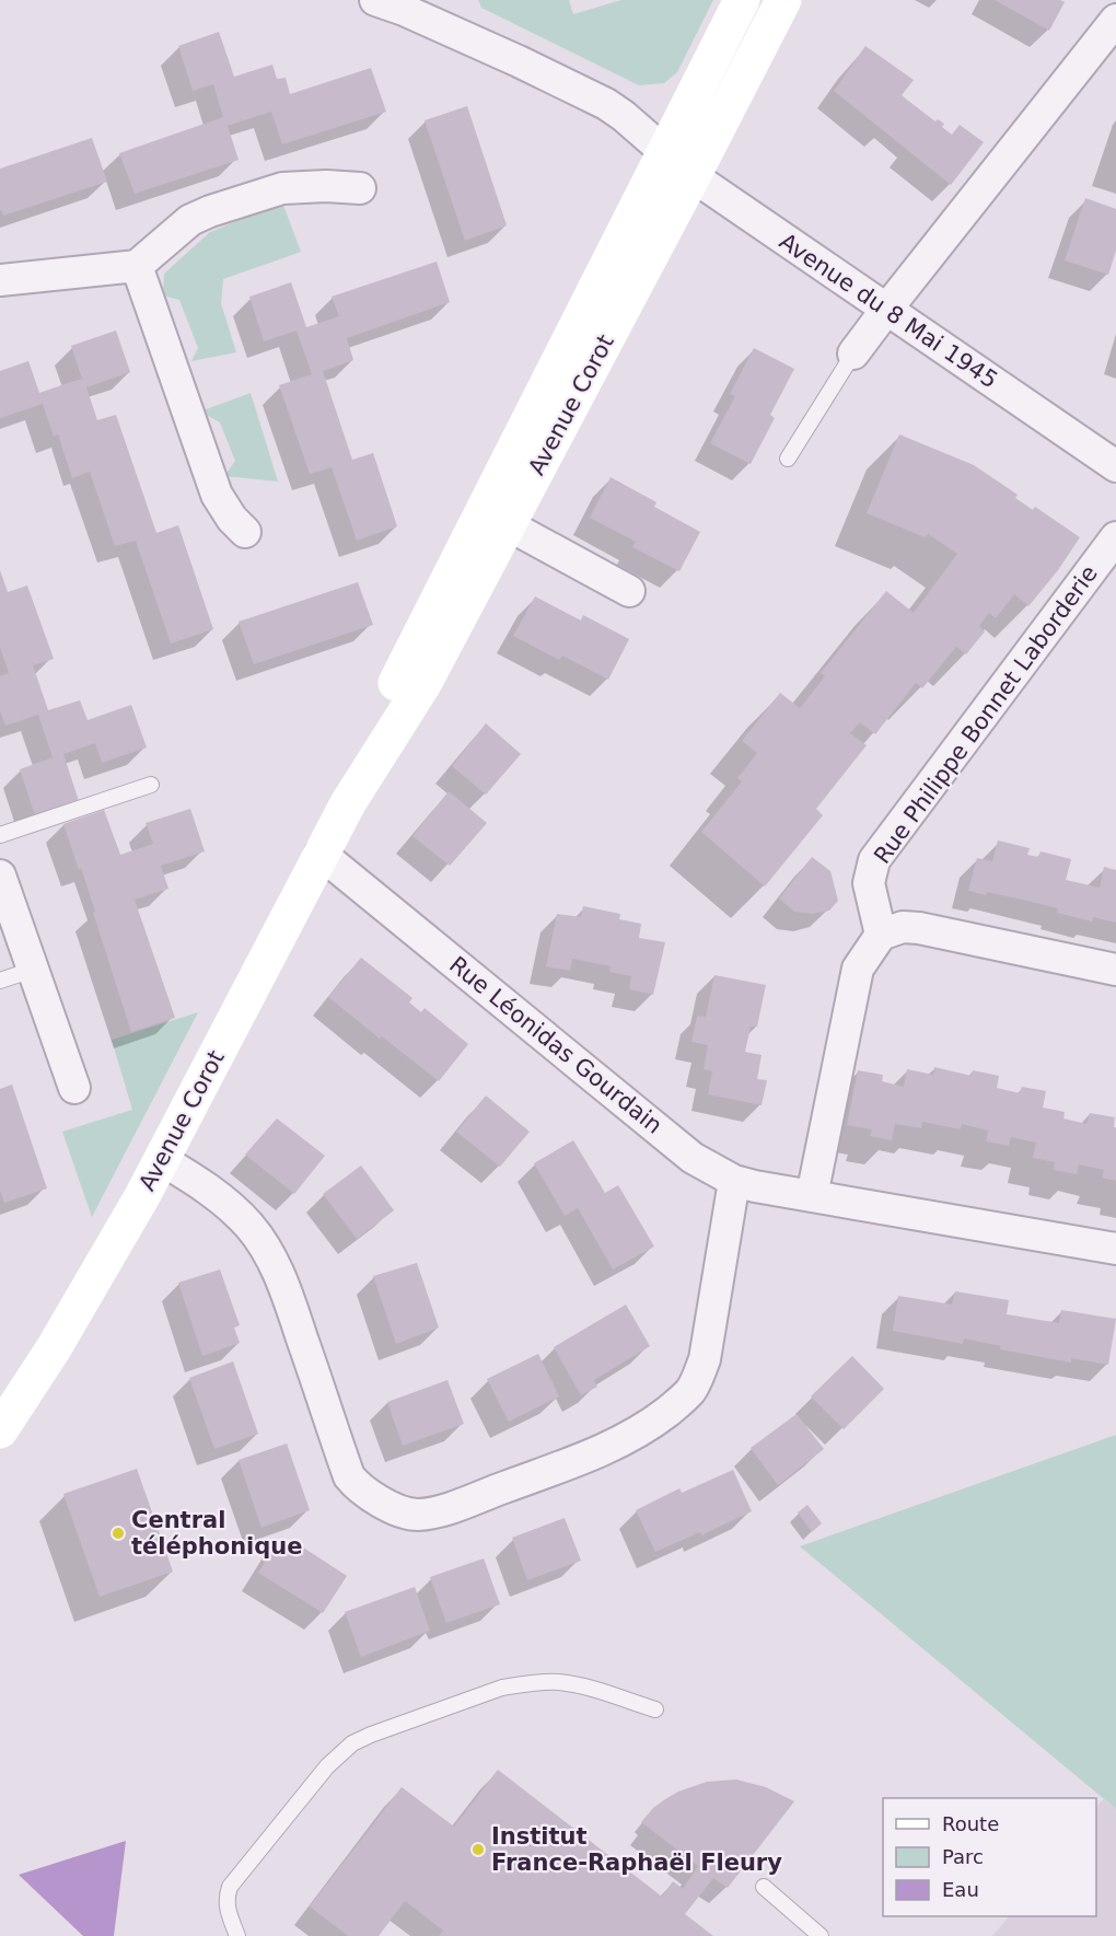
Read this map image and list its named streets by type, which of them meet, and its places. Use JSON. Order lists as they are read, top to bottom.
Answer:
{
  "streets": {
    "street": [
      "Avenue du 8 Mai 1945",
      "Avenue Corot",
      "Rue Philippe Bonnet Laborderie",
      "Rue Léonidas Gourdain"
    ]
  },
  "crossings": [
    ["Avenue du 8 Mai 1945", "Avenue Corot"],
    ["Avenue Corot", "Rue Léonidas Gourdain"]
  ],
  "places": ["Central téléphonique", "Institut France-Raphaël Fleury"],
  "legend": ["Route", "Parc", "Eau"]
}
